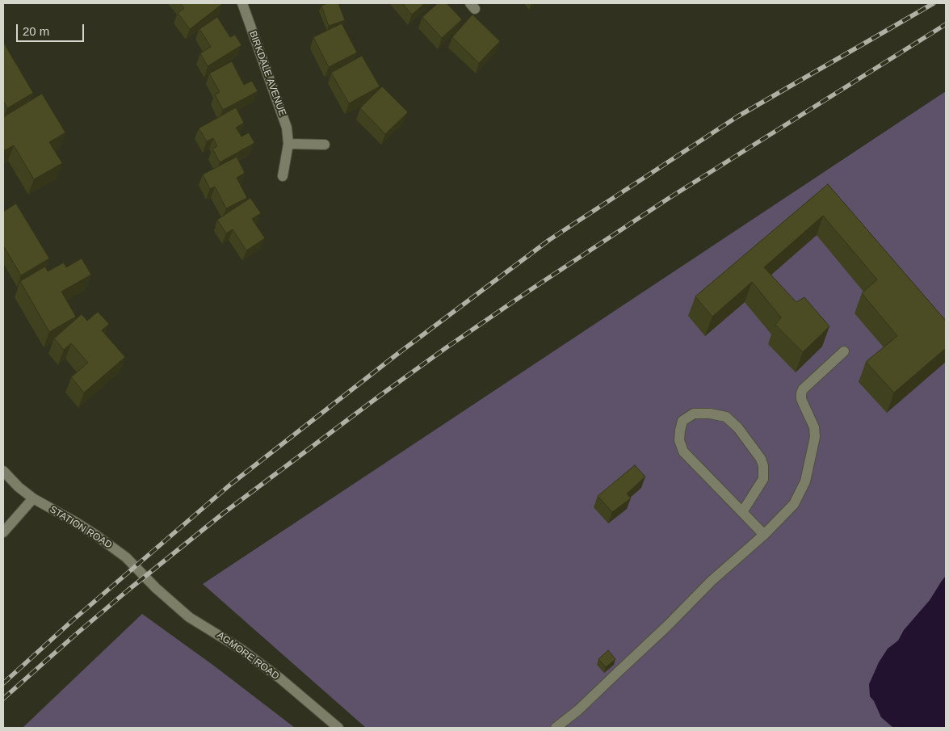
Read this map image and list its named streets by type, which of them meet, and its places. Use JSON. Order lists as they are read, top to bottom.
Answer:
{
  "streets": {
    "street": ["BIRKDALE AVENUE", "STATION ROAD", "AGMORE ROAD"]
  },
  "crossings": [
    ["STATION ROAD", "AGMORE ROAD"]
  ],
  "scale_bar": "20 m"
}
